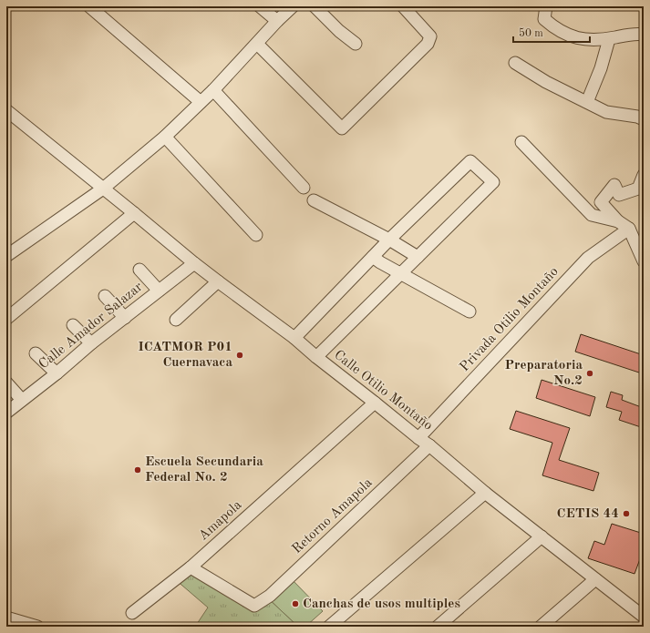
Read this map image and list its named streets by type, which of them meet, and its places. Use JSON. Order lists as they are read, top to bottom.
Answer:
{
  "streets": {
    "street": [
      "Privada Otilio Montaño",
      "Calle Amador Salazar",
      "Calle Otilio Montaño",
      "Retorno Amapola",
      "Amapola"
    ]
  },
  "crossings": [
    ["Privada Otilio Montaño", "Calle Otilio Montaño"],
    ["Calle Amador Salazar", "Calle Otilio Montaño"],
    ["Calle Otilio Montaño", "Retorno Amapola"],
    ["Calle Otilio Montaño", "Amapola"],
    ["Retorno Amapola", "Amapola"]
  ],
  "places": [
    "ICATMOR P01 Cuernavaca",
    "Preparatoria No.2",
    "Escuela Secundaria Federal No. 2",
    "CETIS 44",
    "Canchas de usos multiples"
  ],
  "scale_bar": "50 m"
}
